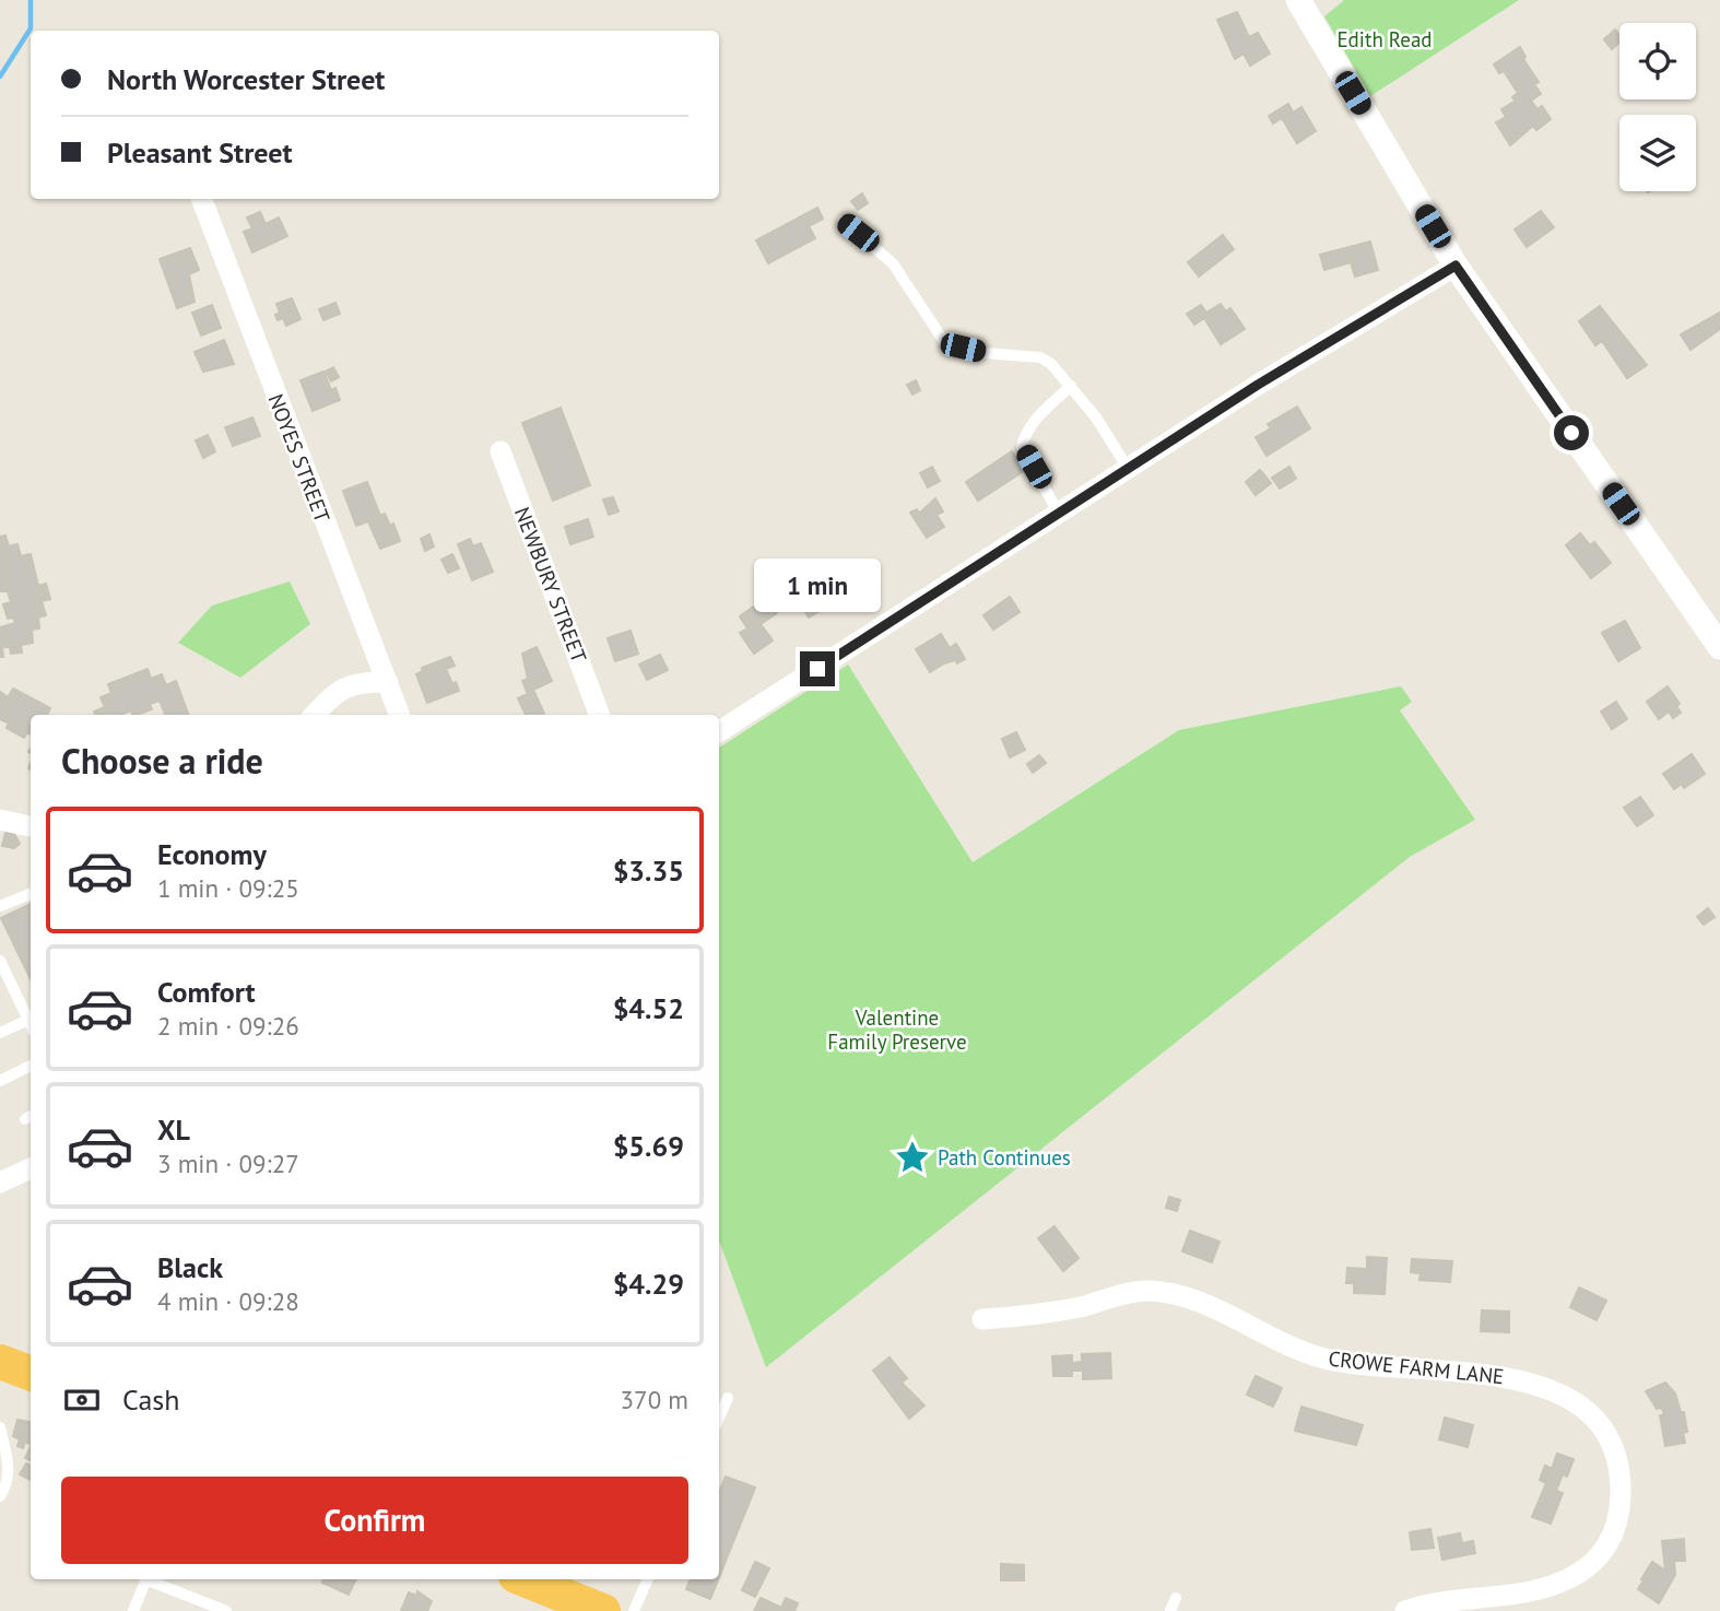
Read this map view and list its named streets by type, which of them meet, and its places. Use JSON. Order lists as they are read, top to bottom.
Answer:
{
  "streets": {
    "street": ["NOYES STREET", "NEWBURY STREET", "CROWE FARM LANE"]
  },
  "parks": ["Edith Read", "Valentine Family Preserve"],
  "places": {
    "place": ["Path Continues"]
  },
  "page": {
    "banner": ["North Worcester Street", "Pleasant Street"],
    "bubble": "1 min",
    "heading": "Choose a ride",
    "list": [
      {
        "name": "Economy",
        "note": "1 min · 09:25",
        "value": "$3.35"
      },
      {
        "name": "Comfort",
        "note": "2 min · 09:26",
        "value": "$4.52"
      },
      {
        "name": "XL",
        "note": "3 min · 09:27",
        "value": "$5.69"
      },
      {
        "name": "Black",
        "note": "4 min · 09:28",
        "value": "$4.29"
      }
    ],
    "pay": ["Cash", "370 m"],
    "buttons": "Confirm"
  }
}
